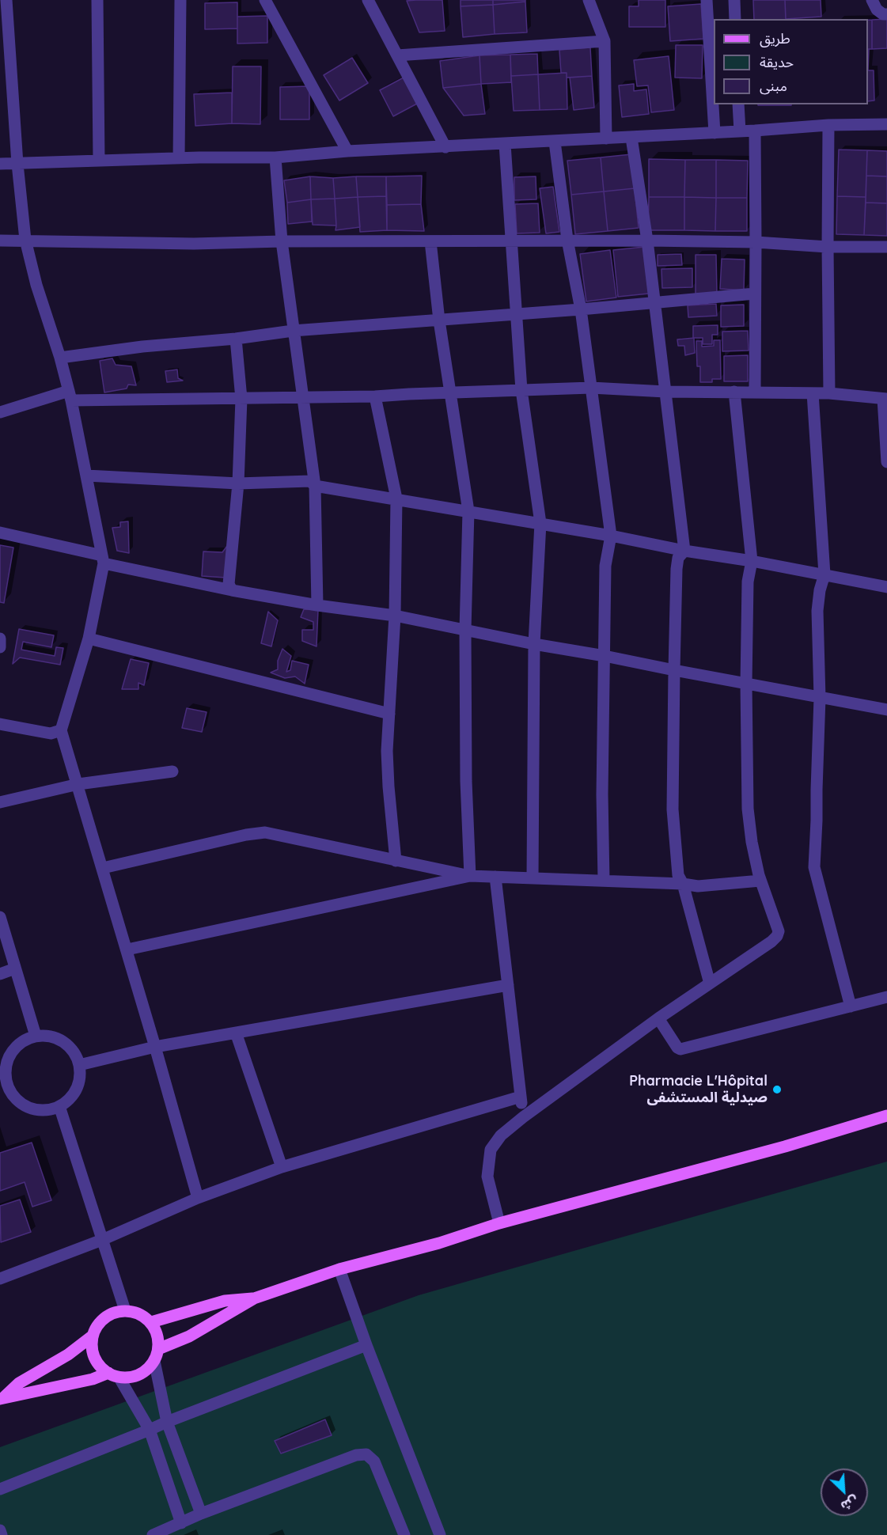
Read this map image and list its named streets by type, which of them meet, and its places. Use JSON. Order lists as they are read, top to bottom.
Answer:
{
  "places": ["Pharmacie L'Hôpital صيدلية المستشفى"],
  "legend": ["طريق", "حديقة", "مبنى"],
  "north": "bottom right"
}
